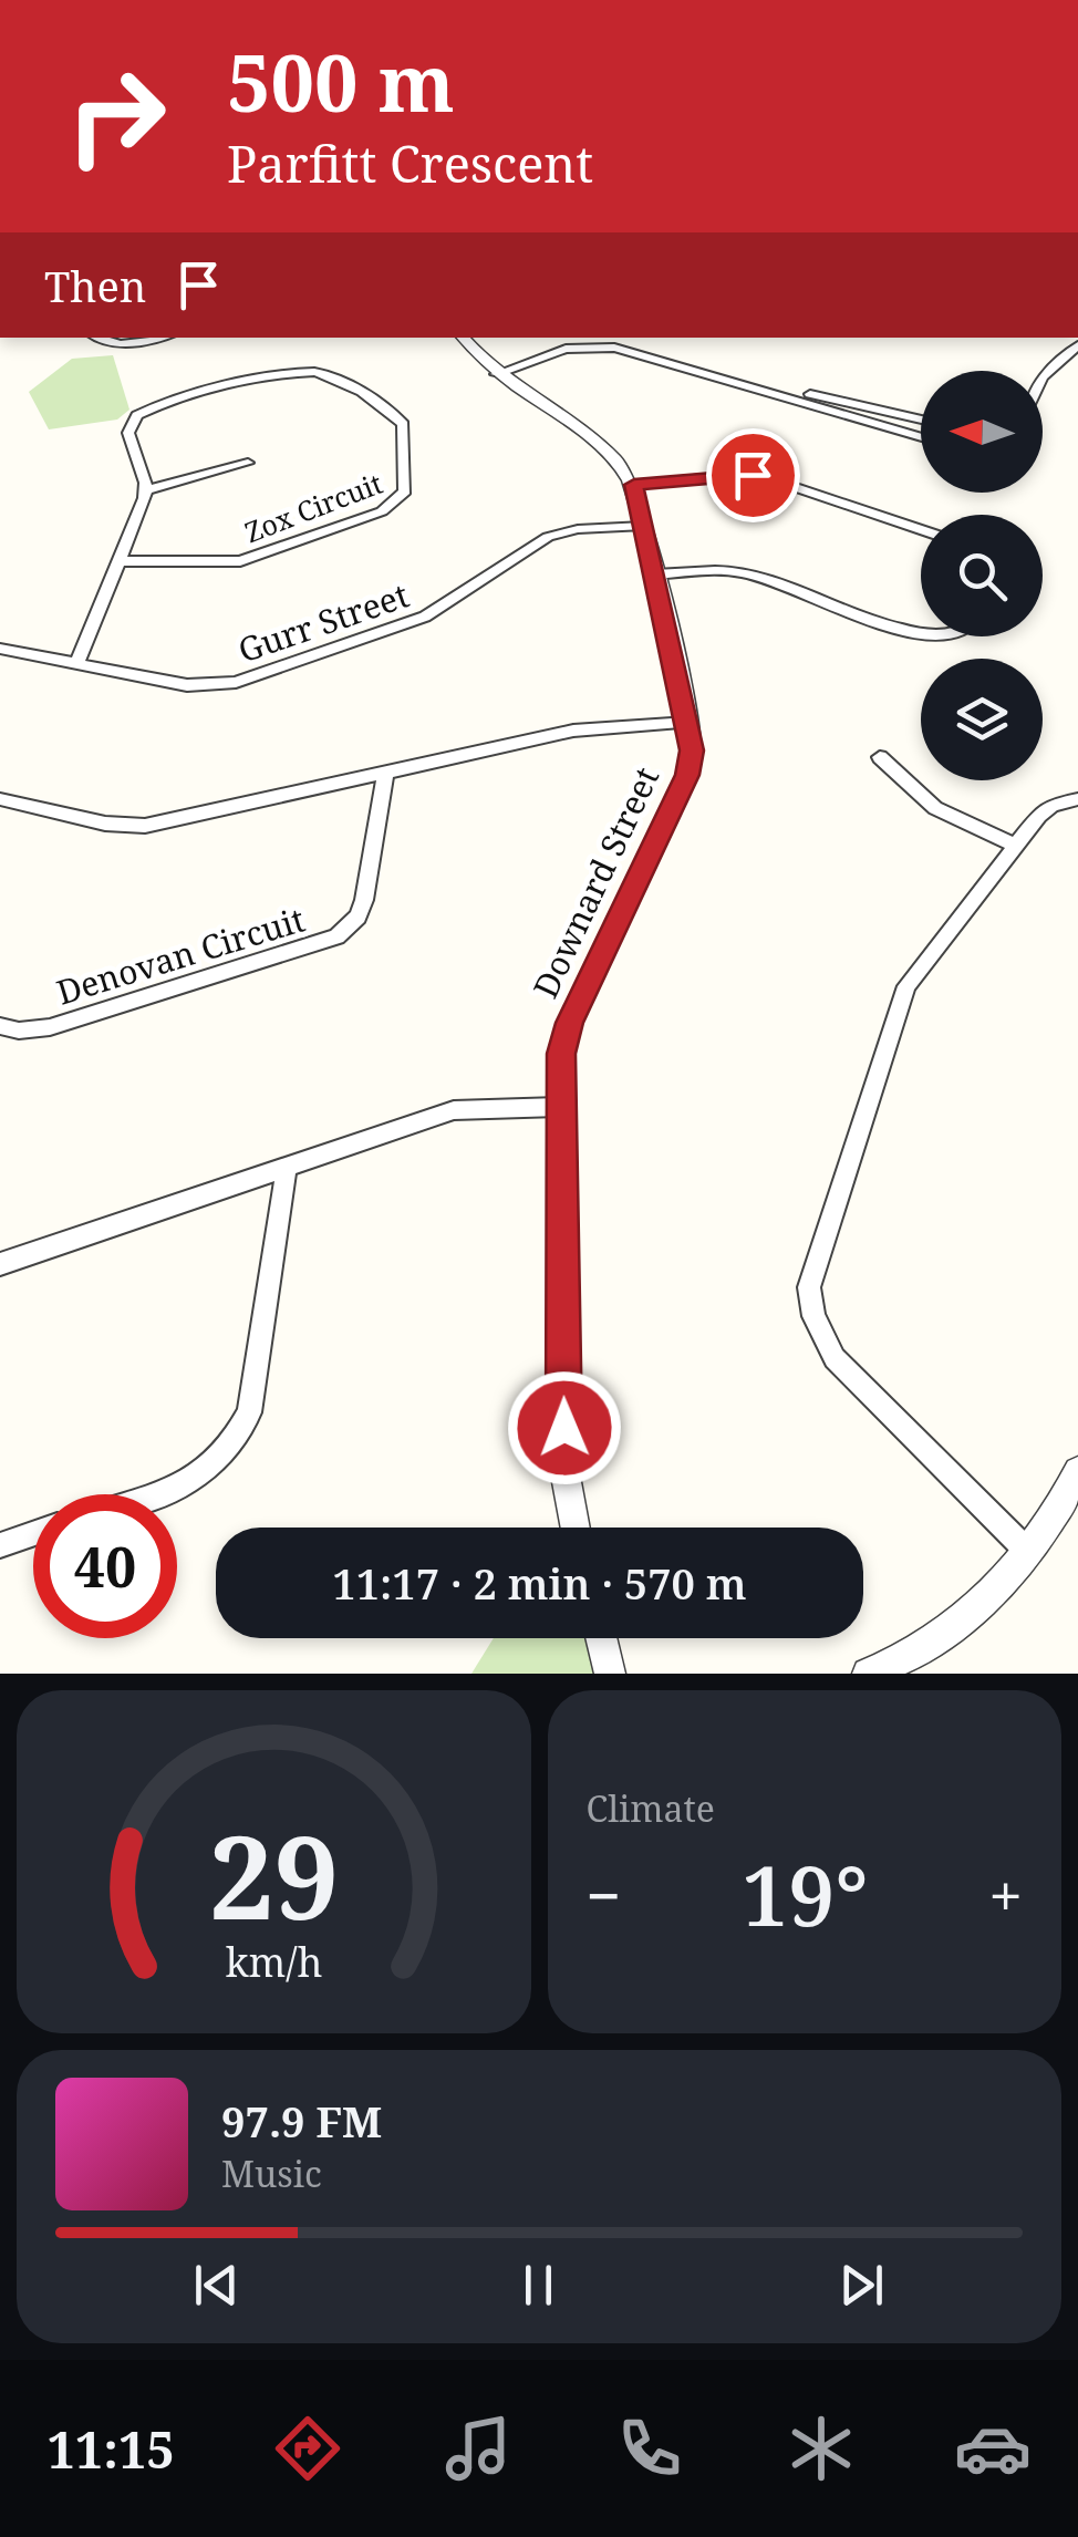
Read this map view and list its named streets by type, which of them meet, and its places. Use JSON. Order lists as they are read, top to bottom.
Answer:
{
  "streets": {
    "street": [
      "Zox Circuit",
      "Gurr Street",
      "Downard Street",
      "Denovan Circuit"
    ]
  },
  "crossings": [
    ["Gurr Street", "Downard Street"]
  ],
  "north": "left",
  "page": {
    "turn": ["500 m", "Parfitt Crescent"],
    "then": "Then",
    "limit": "40",
    "trip": "11:17 · 2 min · 570 m",
    "tile": "Climate",
    "heat": ["−", "19°", "+"],
    "song": ["97.9 FM", "Music"],
    "tabs": "11:15",
    "gauge": ["29", "km/h"]
  }
}
